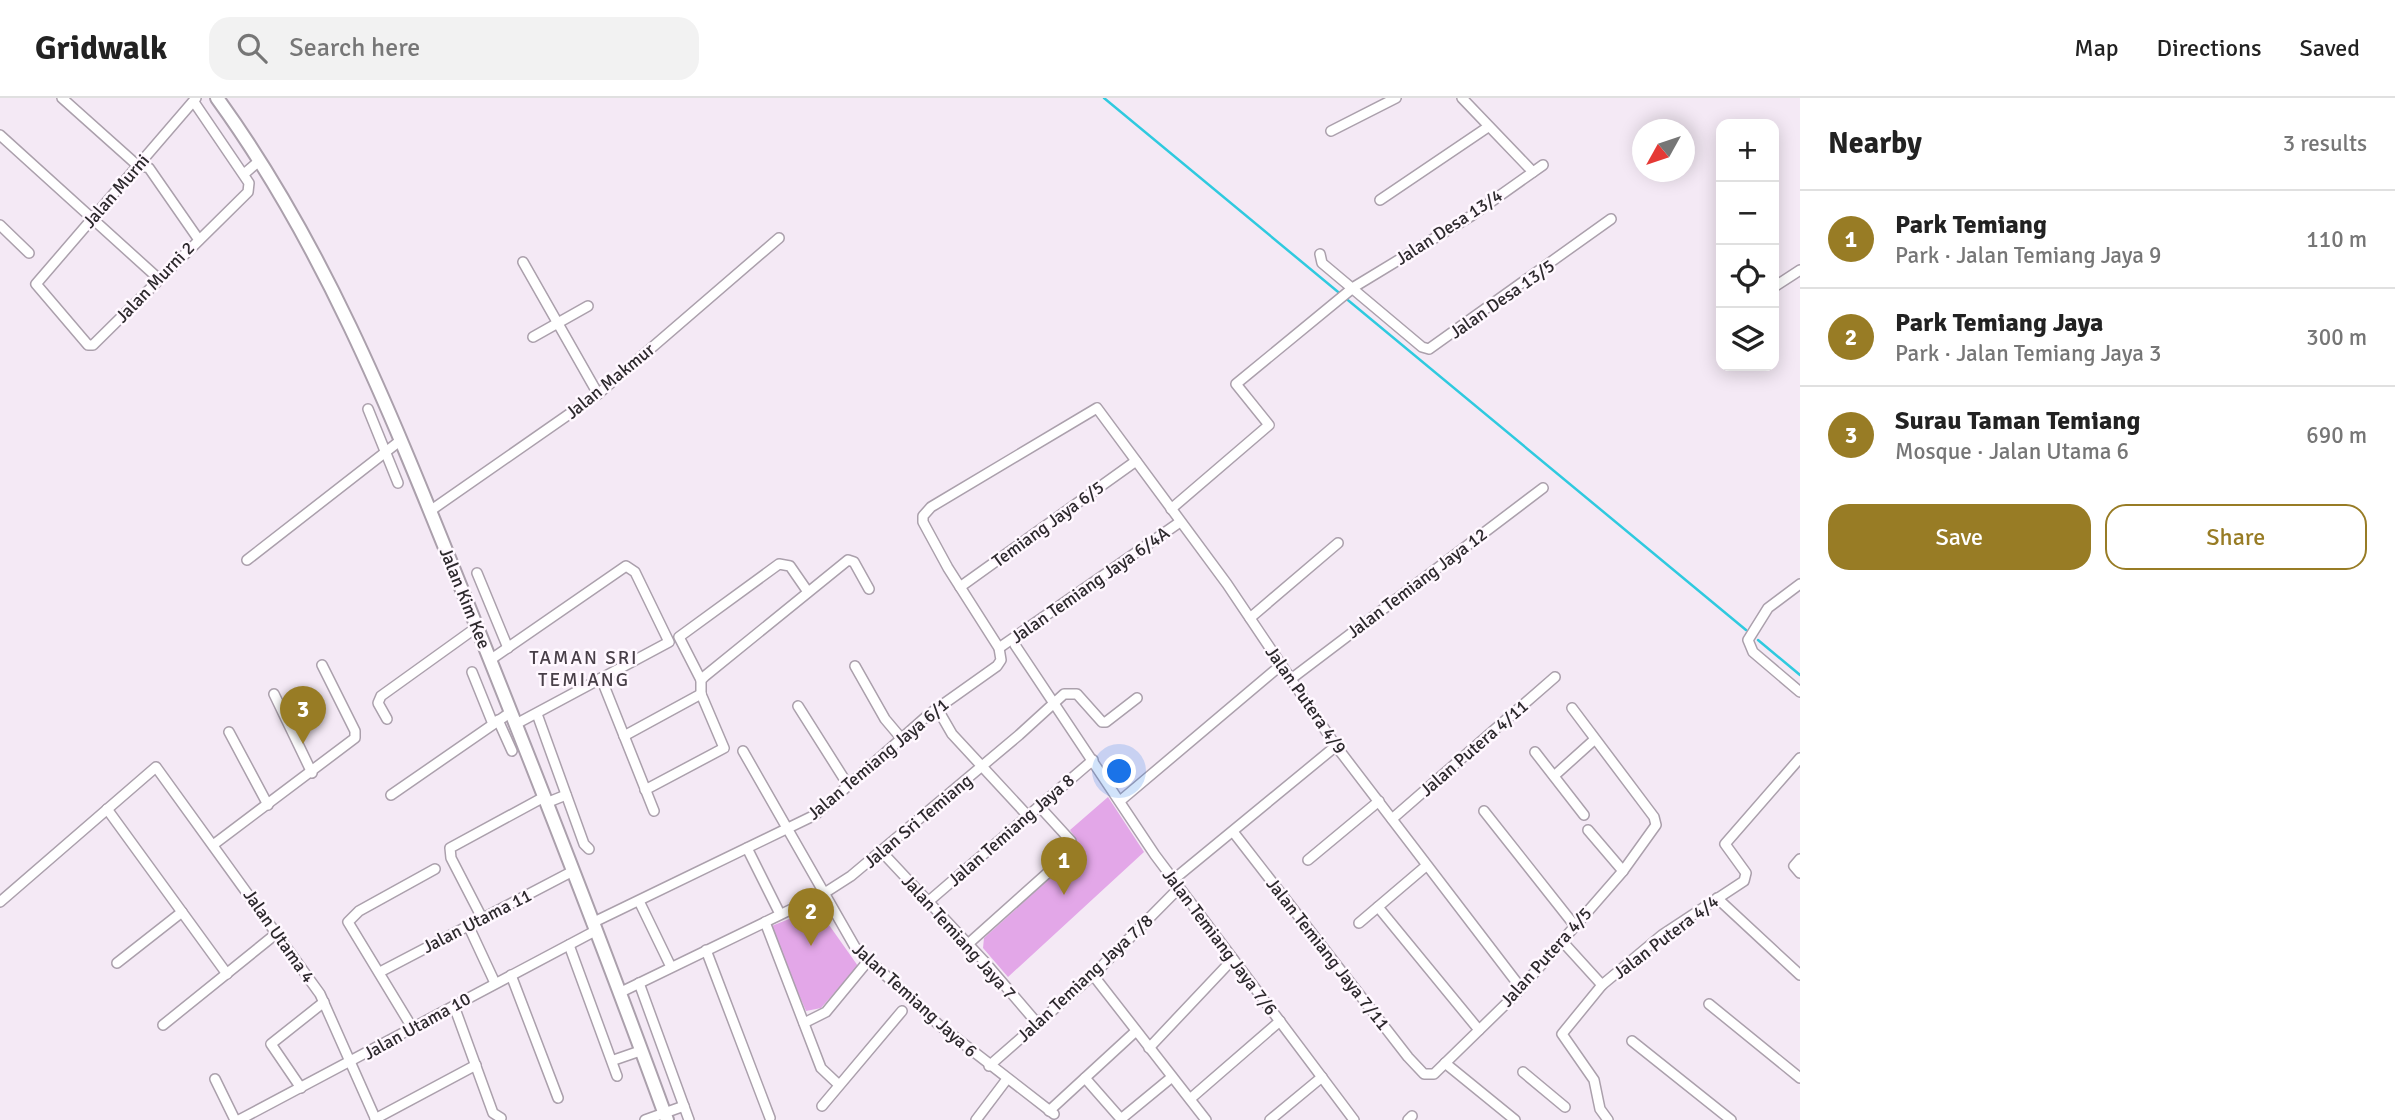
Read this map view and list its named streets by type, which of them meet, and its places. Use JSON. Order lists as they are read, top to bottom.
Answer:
{
  "streets": {
    "street": [
      "Jalan Murni",
      "Jalan Desa 13/4",
      "Jalan Murni 2",
      "Jalan Desa 13/5",
      "Jalan Makmur",
      "Temiang Jaya 6/5",
      "Jalan Temiang Jaya 12",
      "Jalan Temiang Jaya 6/4A",
      "Jalan Kim Kee",
      "Jalan Putera 4/9",
      "Jalan Putera 4/11",
      "Jalan Temiang Jaya 6/1",
      "Jalan Sri Temiang",
      "Jalan Temiang Jaya 8",
      "Jalan Utama 11",
      "Jalan Utama 4",
      "Jalan Temiang Jaya 7",
      "Jalan Putera 4/4",
      "Jalan Temiang Jaya 7/6",
      "Jalan Temiang Jaya 7/11",
      "Jalan Putera 4/5",
      "Jalan Temiang Jaya 7/8",
      "Jalan Temiang Jaya 6",
      "Jalan Utama 10"
    ]
  },
  "crossings": [
    ["Jalan Murni", "Jalan Murni 2"],
    ["Jalan Desa 13/4", "Jalan Desa 13/5"],
    ["Jalan Desa 13/4", "Jalan Putera 4/9"],
    ["Jalan Makmur", "Jalan Kim Kee"],
    ["Temiang Jaya 6/5", "Jalan Putera 4/9"],
    ["Jalan Temiang Jaya 12", "Jalan Putera 4/9"],
    ["Jalan Temiang Jaya 6/4A", "Jalan Putera 4/9"],
    ["Jalan Temiang Jaya 6/4A", "Jalan Temiang Jaya 6/1"],
    ["Jalan Kim Kee", "Jalan Temiang Jaya 6/1"],
    ["Jalan Kim Kee", "Jalan Sri Temiang"],
    ["Jalan Kim Kee", "Jalan Utama 11"],
    ["Jalan Kim Kee", "Jalan Utama 10"],
    ["Jalan Putera 4/9", "Jalan Putera 4/11"],
    ["Jalan Putera 4/9", "Jalan Putera 4/5"],
    ["Jalan Putera 4/9", "Jalan Temiang Jaya 7/8"],
    ["Jalan Temiang Jaya 6/1", "Jalan Temiang Jaya 6"],
    ["Jalan Temiang Jaya 6/1", "Jalan Utama 10"],
    ["Jalan Sri Temiang", "Jalan Temiang Jaya 7"],
    ["Jalan Sri Temiang", "Jalan Temiang Jaya 7/6"],
    ["Jalan Sri Temiang", "Jalan Temiang Jaya 6"],
    ["Jalan Temiang Jaya 8", "Jalan Temiang Jaya 7"],
    ["Jalan Temiang Jaya 8", "Jalan Temiang Jaya 7/6"],
    ["Jalan Utama 4", "Jalan Utama 10"],
    ["Jalan Temiang Jaya 7", "Jalan Temiang Jaya 7/8"],
    ["Jalan Temiang Jaya 7/6", "Jalan Temiang Jaya 7/8"],
    ["Jalan Temiang Jaya 7/11", "Jalan Putera 4/5"],
    ["Jalan Temiang Jaya 7/11", "Jalan Temiang Jaya 7/8"],
    ["Jalan Temiang Jaya 7/8", "Jalan Temiang Jaya 6"]
  ],
  "districts": ["TAMAN SRI TEMIANG"],
  "north": "bottom left",
  "page": {
    "header": "Gridwalk",
    "search": "Search here",
    "nav": ["Map", "Directions", "Saved"],
    "heading": ["Nearby", "3 results"],
    "map_buttons": ["+", "−"],
    "list": [
      {
        "mark": "1",
        "name": "Park Temiang",
        "note": "Park · Jalan Temiang Jaya 9",
        "value": "110 m"
      },
      {
        "mark": "2",
        "name": "Park Temiang Jaya",
        "note": "Park · Jalan Temiang Jaya 3",
        "value": "300 m"
      },
      {
        "mark": "3",
        "name": "Surau Taman Temiang",
        "note": "Mosque · Jalan Utama 6",
        "value": "690 m"
      }
    ],
    "buttons": ["Save", "Share"],
    "pins": ["3", "1", "2"]
  }
}
